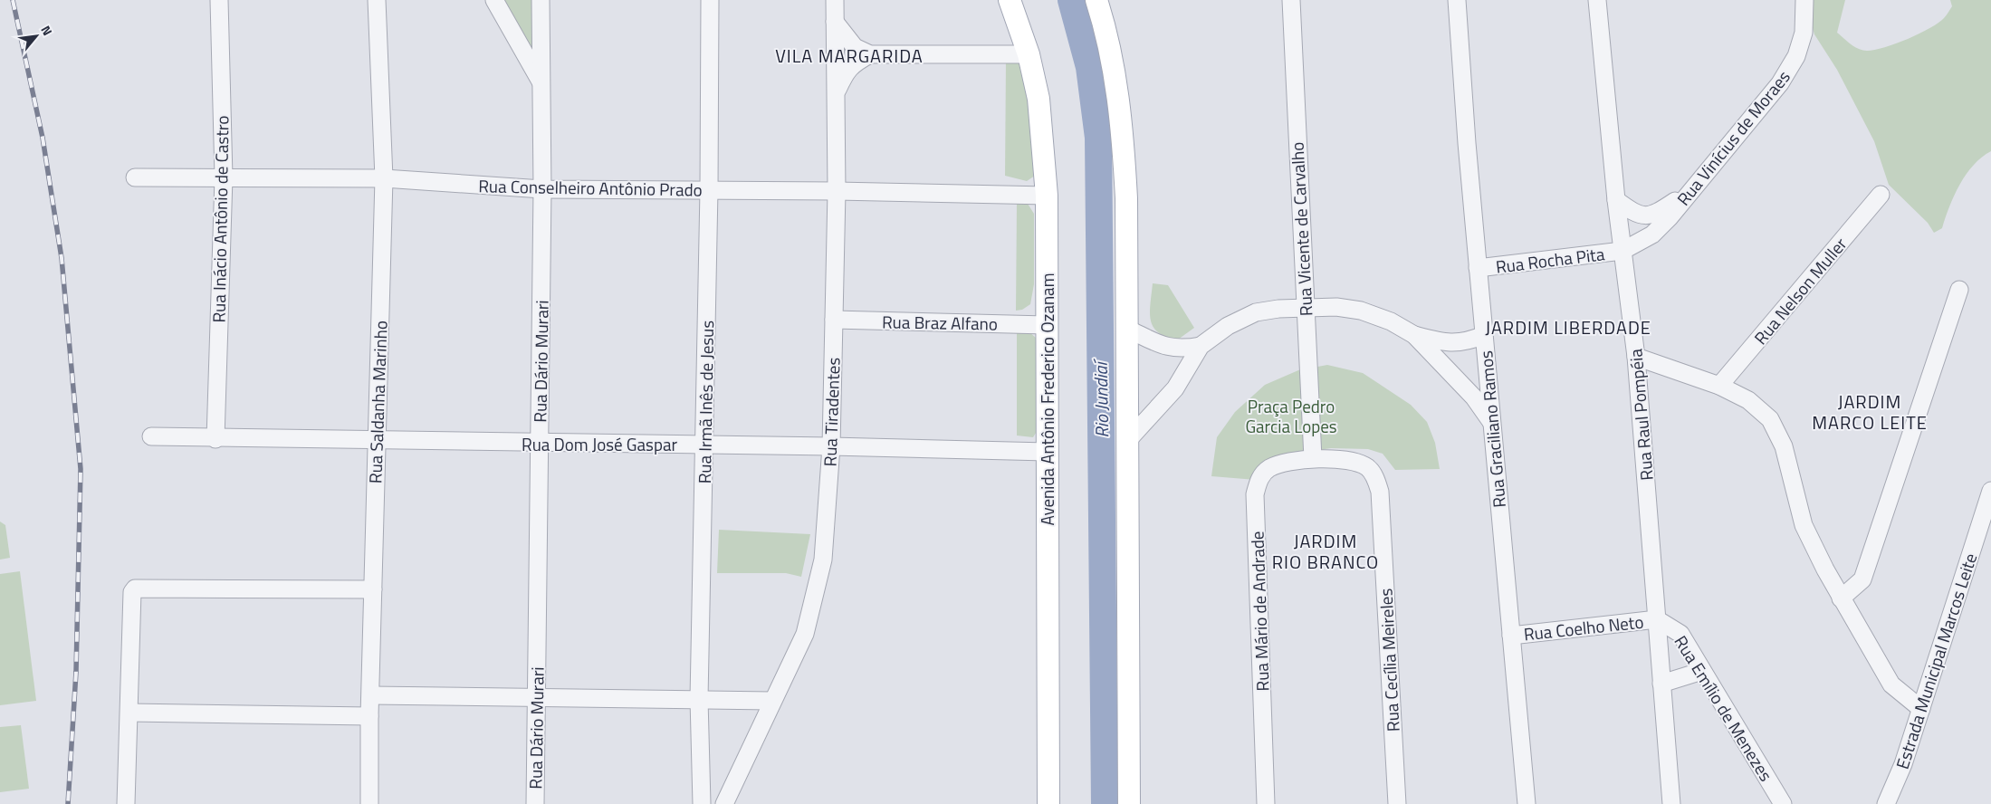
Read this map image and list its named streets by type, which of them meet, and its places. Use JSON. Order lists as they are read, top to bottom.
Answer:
{
  "streets": {
    "main road": ["Avenida Antônio Frederico Ozanam"],
    "street": [
      "Rua Vinícius de Moraes",
      "Rua Conselheiro Antônio Prado",
      "Rua Inácio Antônio de Castro",
      "Rua Vicente de Carvalho",
      "Rua Rocha Pita",
      "Rua Nelson Muller",
      "Rua Braz Alfano",
      "Rua Dário Murari",
      "Rua Saldanha Marinho",
      "Rua Irmã Inês de Jesus",
      "Rua Tiradentes",
      "Rua Raul Pompéia",
      "Rua Graciliano Ramos",
      "Rua Dom José Gaspar",
      "Rua Mário de Andrade",
      "Rua Coelho Neto",
      "Rua Cecília Meireles",
      "Estrada Municipal Marcos Leite",
      "Rua Emílio de Menezes"
    ]
  },
  "crossings": [
    ["Rua Vinícius de Moraes", "Rua Rocha Pita"],
    ["Rua Vinícius de Moraes", "Rua Raul Pompéia"],
    ["Rua Conselheiro Antônio Prado", "Rua Inácio Antônio de Castro"],
    ["Rua Conselheiro Antônio Prado", "Rua Dário Murari"],
    ["Rua Conselheiro Antônio Prado", "Avenida Antônio Frederico Ozanam"],
    ["Rua Conselheiro Antônio Prado", "Rua Saldanha Marinho"],
    ["Rua Conselheiro Antônio Prado", "Rua Irmã Inês de Jesus"],
    ["Rua Conselheiro Antônio Prado", "Rua Tiradentes"],
    ["Rua Inácio Antônio de Castro", "Rua Dom José Gaspar"],
    ["Rua Vicente de Carvalho", "Rua Mário de Andrade"],
    ["Rua Vicente de Carvalho", "Rua Cecília Meireles"],
    ["Rua Rocha Pita", "Rua Raul Pompéia"],
    ["Rua Rocha Pita", "Rua Graciliano Ramos"],
    ["Rua Braz Alfano", "Avenida Antônio Frederico Ozanam"],
    ["Rua Braz Alfano", "Rua Tiradentes"],
    ["Rua Dário Murari", "Rua Dom José Gaspar"],
    ["Avenida Antônio Frederico Ozanam", "Rua Dom José Gaspar"],
    ["Rua Saldanha Marinho", "Rua Dom José Gaspar"],
    ["Rua Irmã Inês de Jesus", "Rua Dom José Gaspar"],
    ["Rua Tiradentes", "Rua Dom José Gaspar"],
    ["Rua Raul Pompéia", "Rua Coelho Neto"],
    ["Rua Raul Pompéia", "Rua Emílio de Menezes"],
    ["Rua Graciliano Ramos", "Rua Coelho Neto"],
    ["Rua Mário de Andrade", "Rua Cecília Meireles"],
    ["Rua Coelho Neto", "Rua Emílio de Menezes"]
  ],
  "districts": [
    "VILA MARGARIDA",
    "JARDIM LIBERDADE",
    "JARDIM MARCO LEITE",
    "JARDIM RIO BRANCO"
  ],
  "water": ["Rio Jundiaí"],
  "parks": ["Praça Pedro Garcia Lopes"],
  "north": "top right"
}
